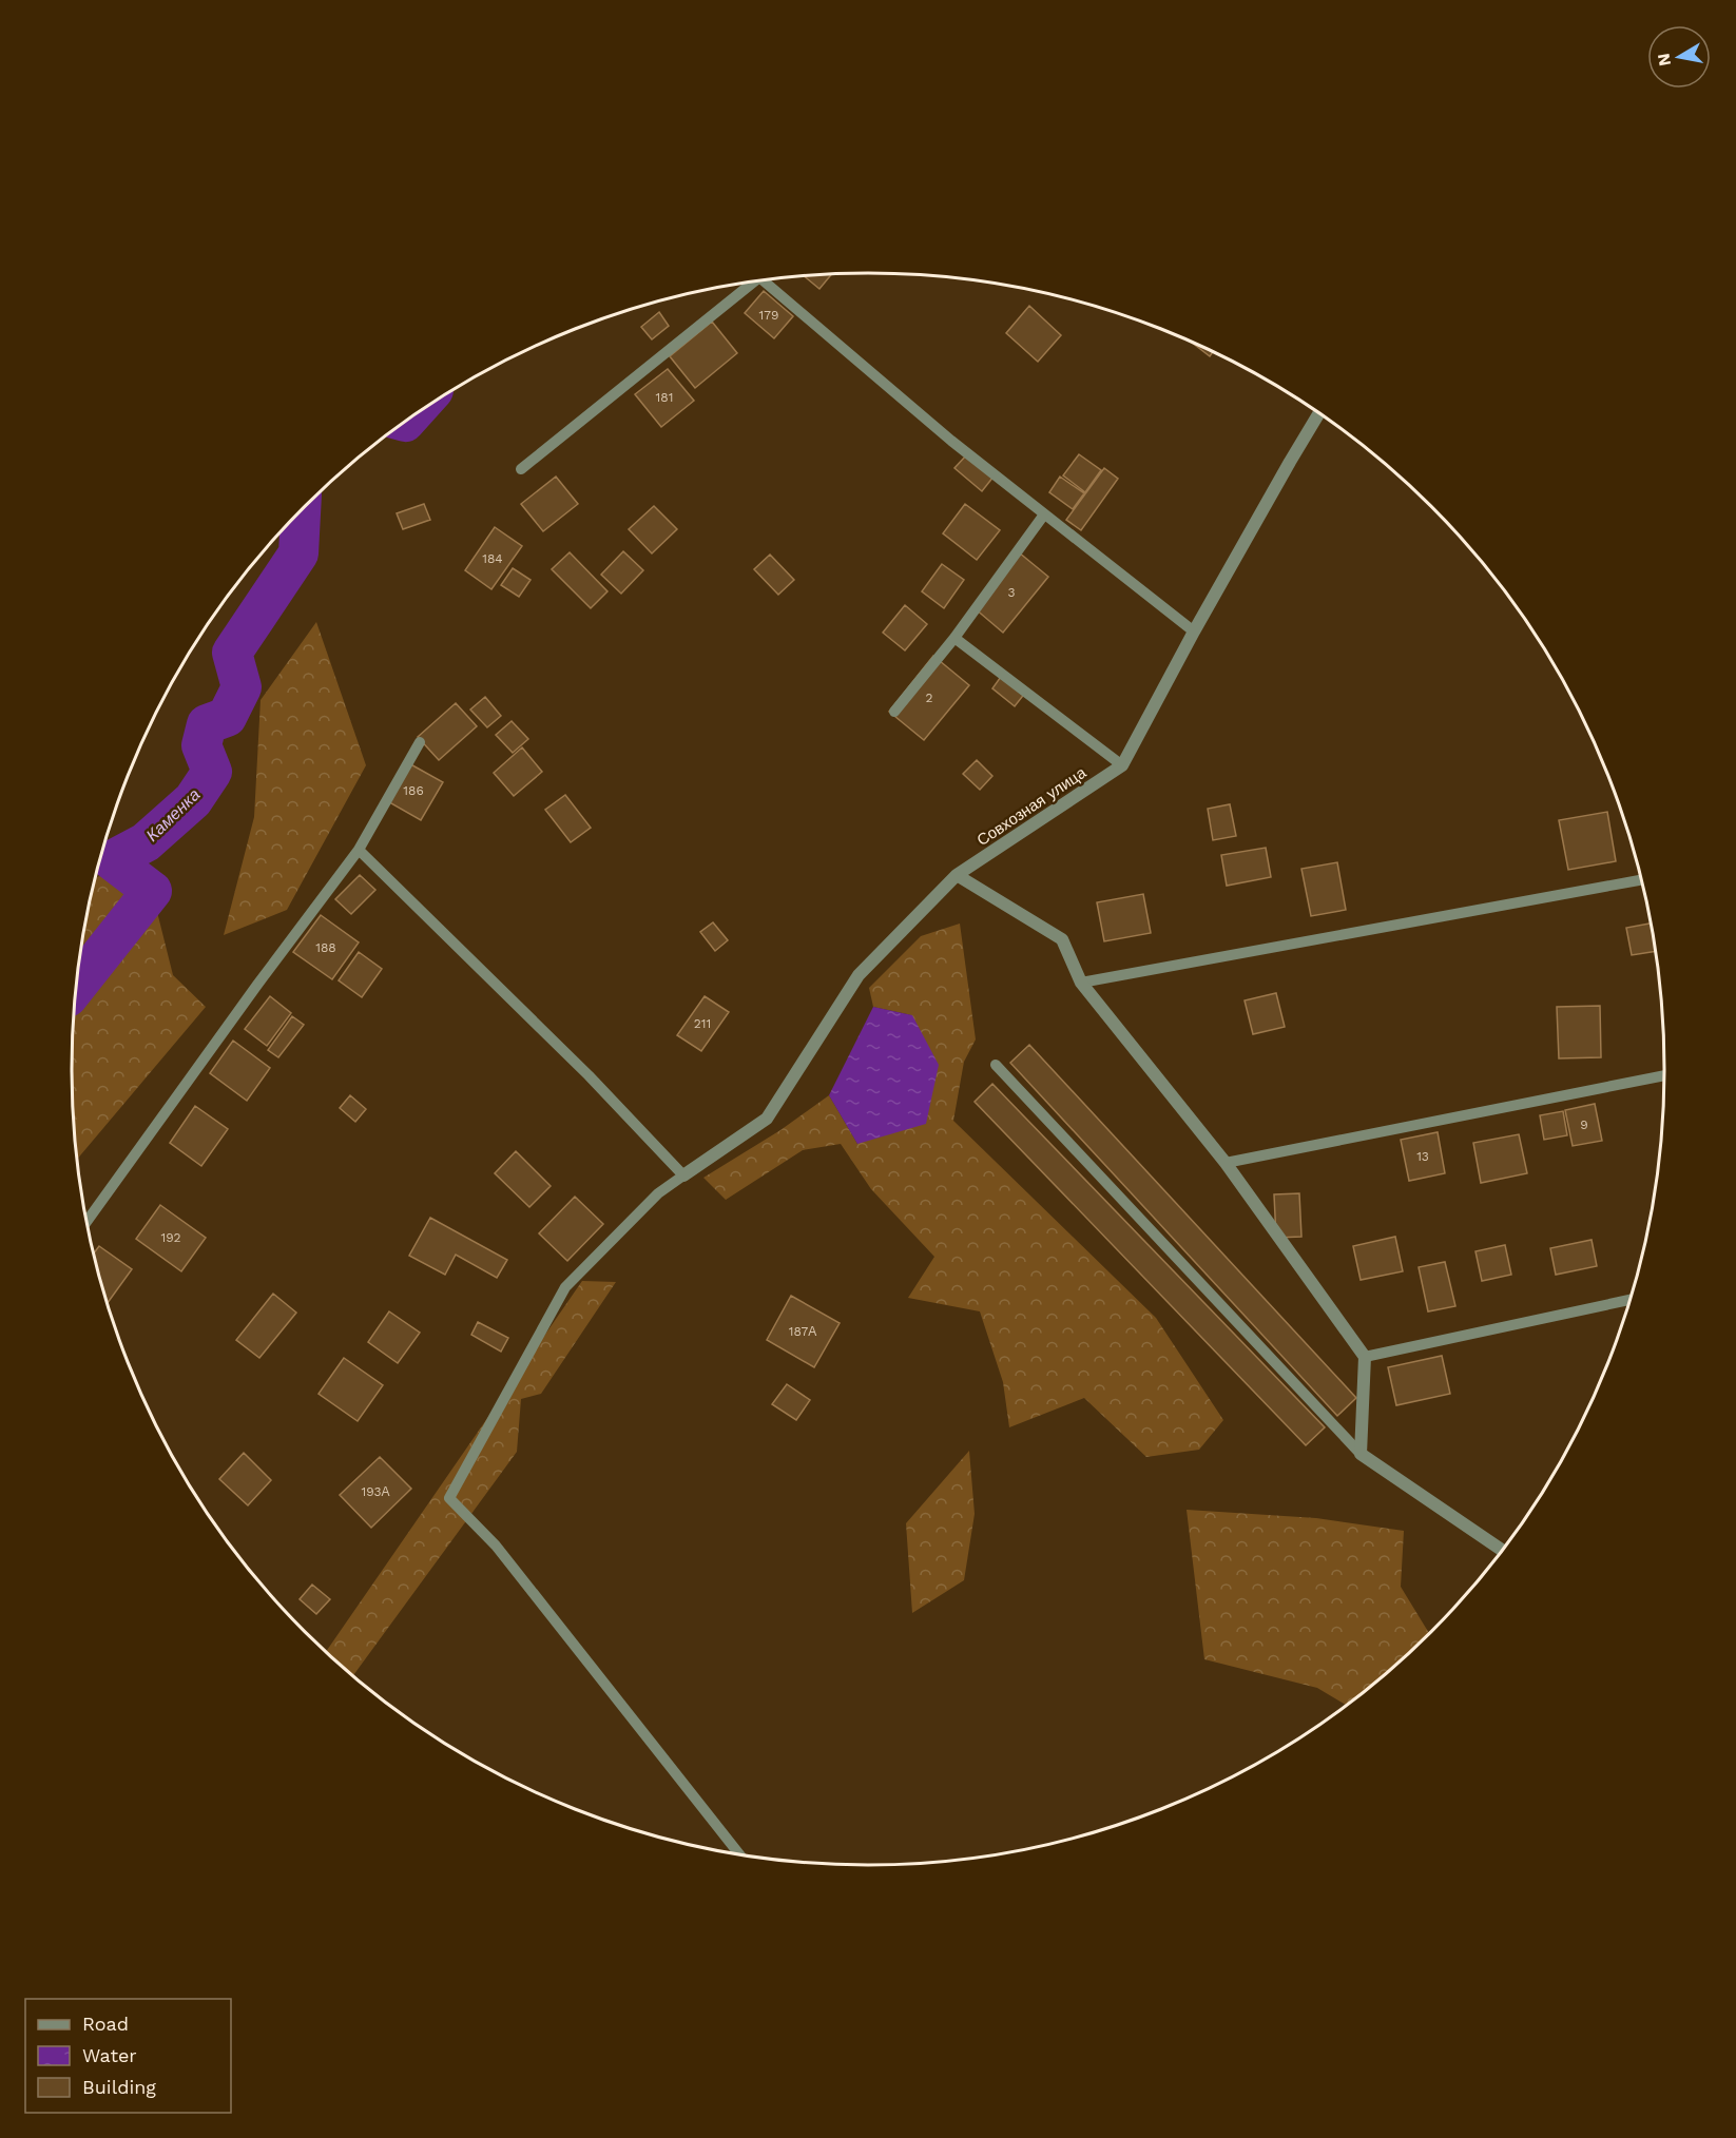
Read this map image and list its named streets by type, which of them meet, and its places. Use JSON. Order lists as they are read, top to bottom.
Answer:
{
  "streets": {
    "street": ["Совхозная улица"]
  },
  "water": ["Каменка"],
  "house_numbers": [
    "179",
    "181",
    "184",
    "3",
    "2",
    "186",
    "188",
    "211",
    "9",
    "13",
    "192",
    "187А",
    "193А"
  ],
  "legend": ["Road", "Water", "Building"],
  "north": "left"
}
